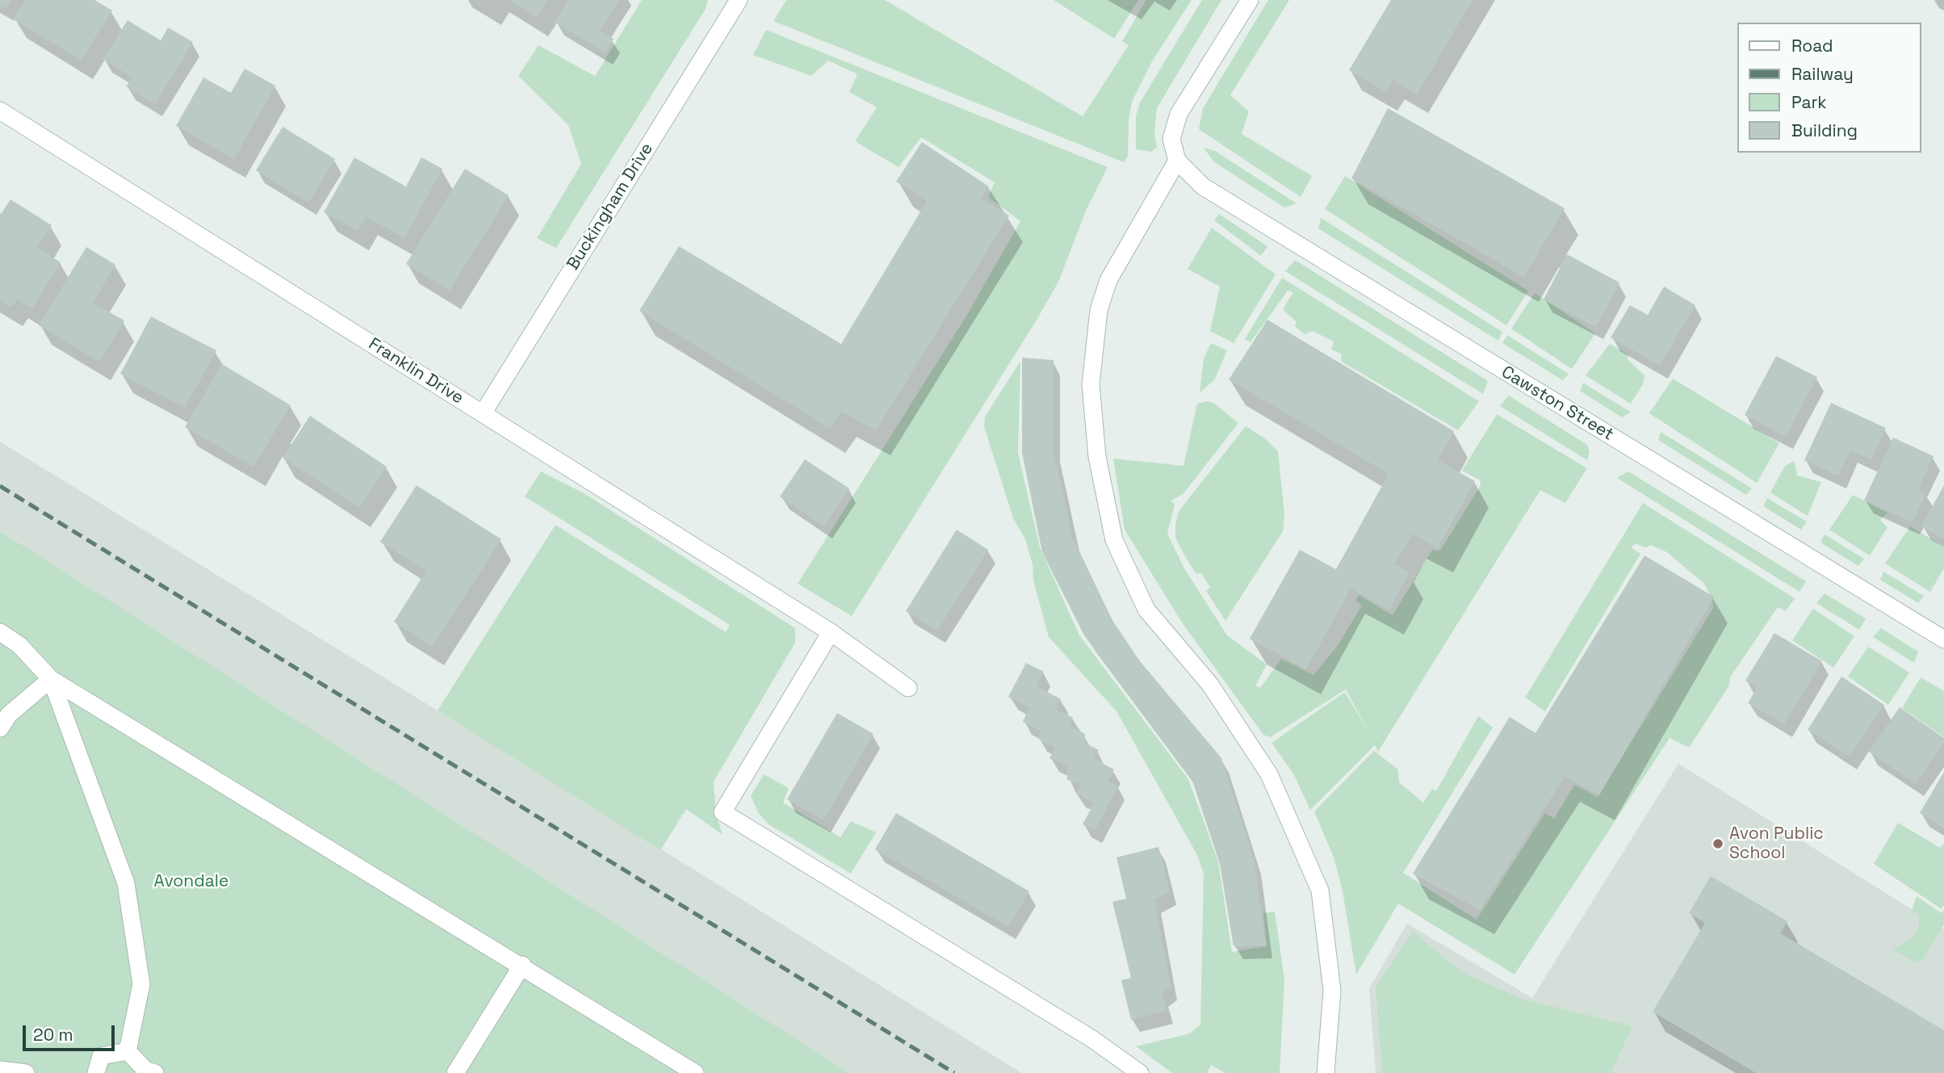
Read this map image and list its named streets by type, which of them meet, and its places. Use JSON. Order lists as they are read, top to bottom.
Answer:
{
  "streets": {
    "street": ["Buckingham Drive", "Franklin Drive", "Cawston Street"]
  },
  "crossings": [
    ["Buckingham Drive", "Franklin Drive"]
  ],
  "parks": ["Avondale"],
  "places": ["Avon Public School"],
  "legend": [
    "Road",
    "Railway",
    "Park",
    "Building"
  ],
  "scale_bar": "20 m"
}
